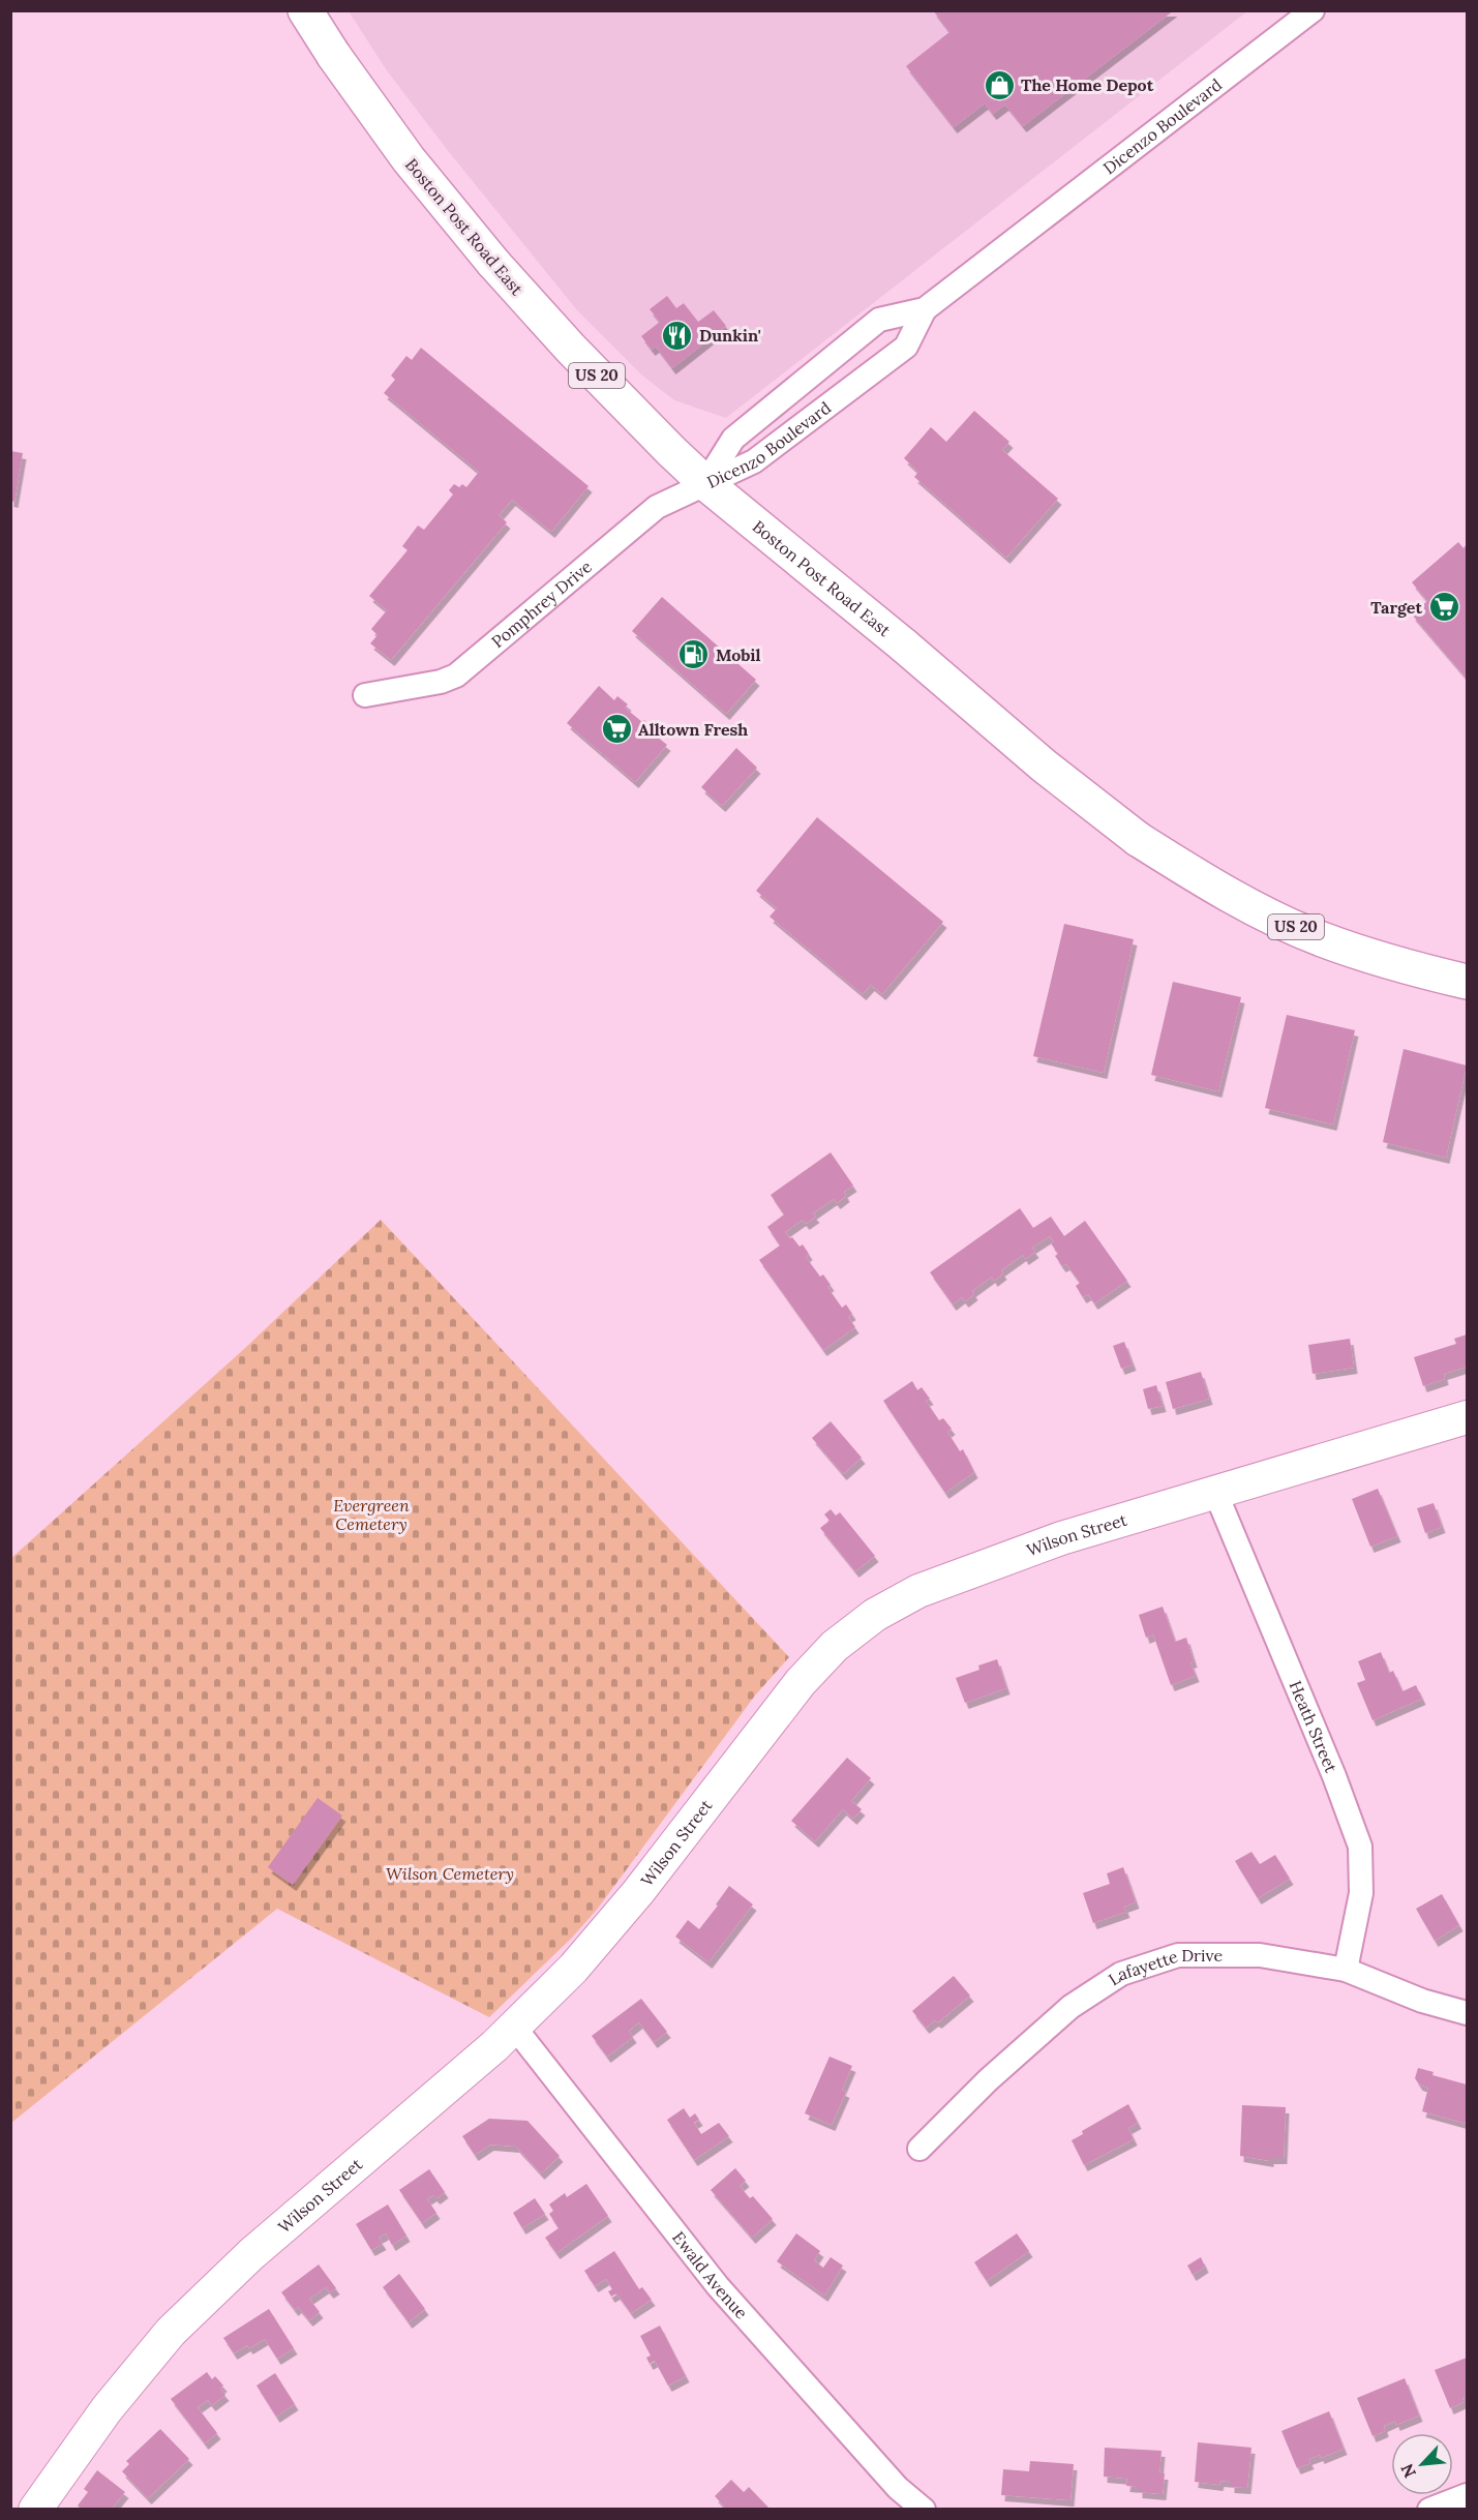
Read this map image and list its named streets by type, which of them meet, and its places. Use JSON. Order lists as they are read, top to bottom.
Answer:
{
  "streets": {
    "main road": ["Boston Post Road East", "US 20"],
    "street": [
      "Dicenzo Boulevard",
      "Pomphrey Drive",
      "Wilson Street",
      "Heath Street",
      "Lafayette Drive",
      "Ewald Avenue"
    ]
  },
  "crossings": [
    ["Dicenzo Boulevard", "Boston Post Road East"],
    ["Dicenzo Boulevard", "Pomphrey Drive"],
    ["Boston Post Road East", "Pomphrey Drive"],
    ["Wilson Street", "Heath Street"],
    ["Wilson Street", "Ewald Avenue"],
    ["Heath Street", "Lafayette Drive"]
  ],
  "parks": ["Evergreen Cemetery", "Wilson Cemetery"],
  "places": {
    "shop": ["The Home Depot"],
    "restaurant": ["Dunkin'"],
    "supermarket": ["Target", "Alltown Fresh"],
    "fuel station": ["Mobil"]
  },
  "north": "bottom left"
}
